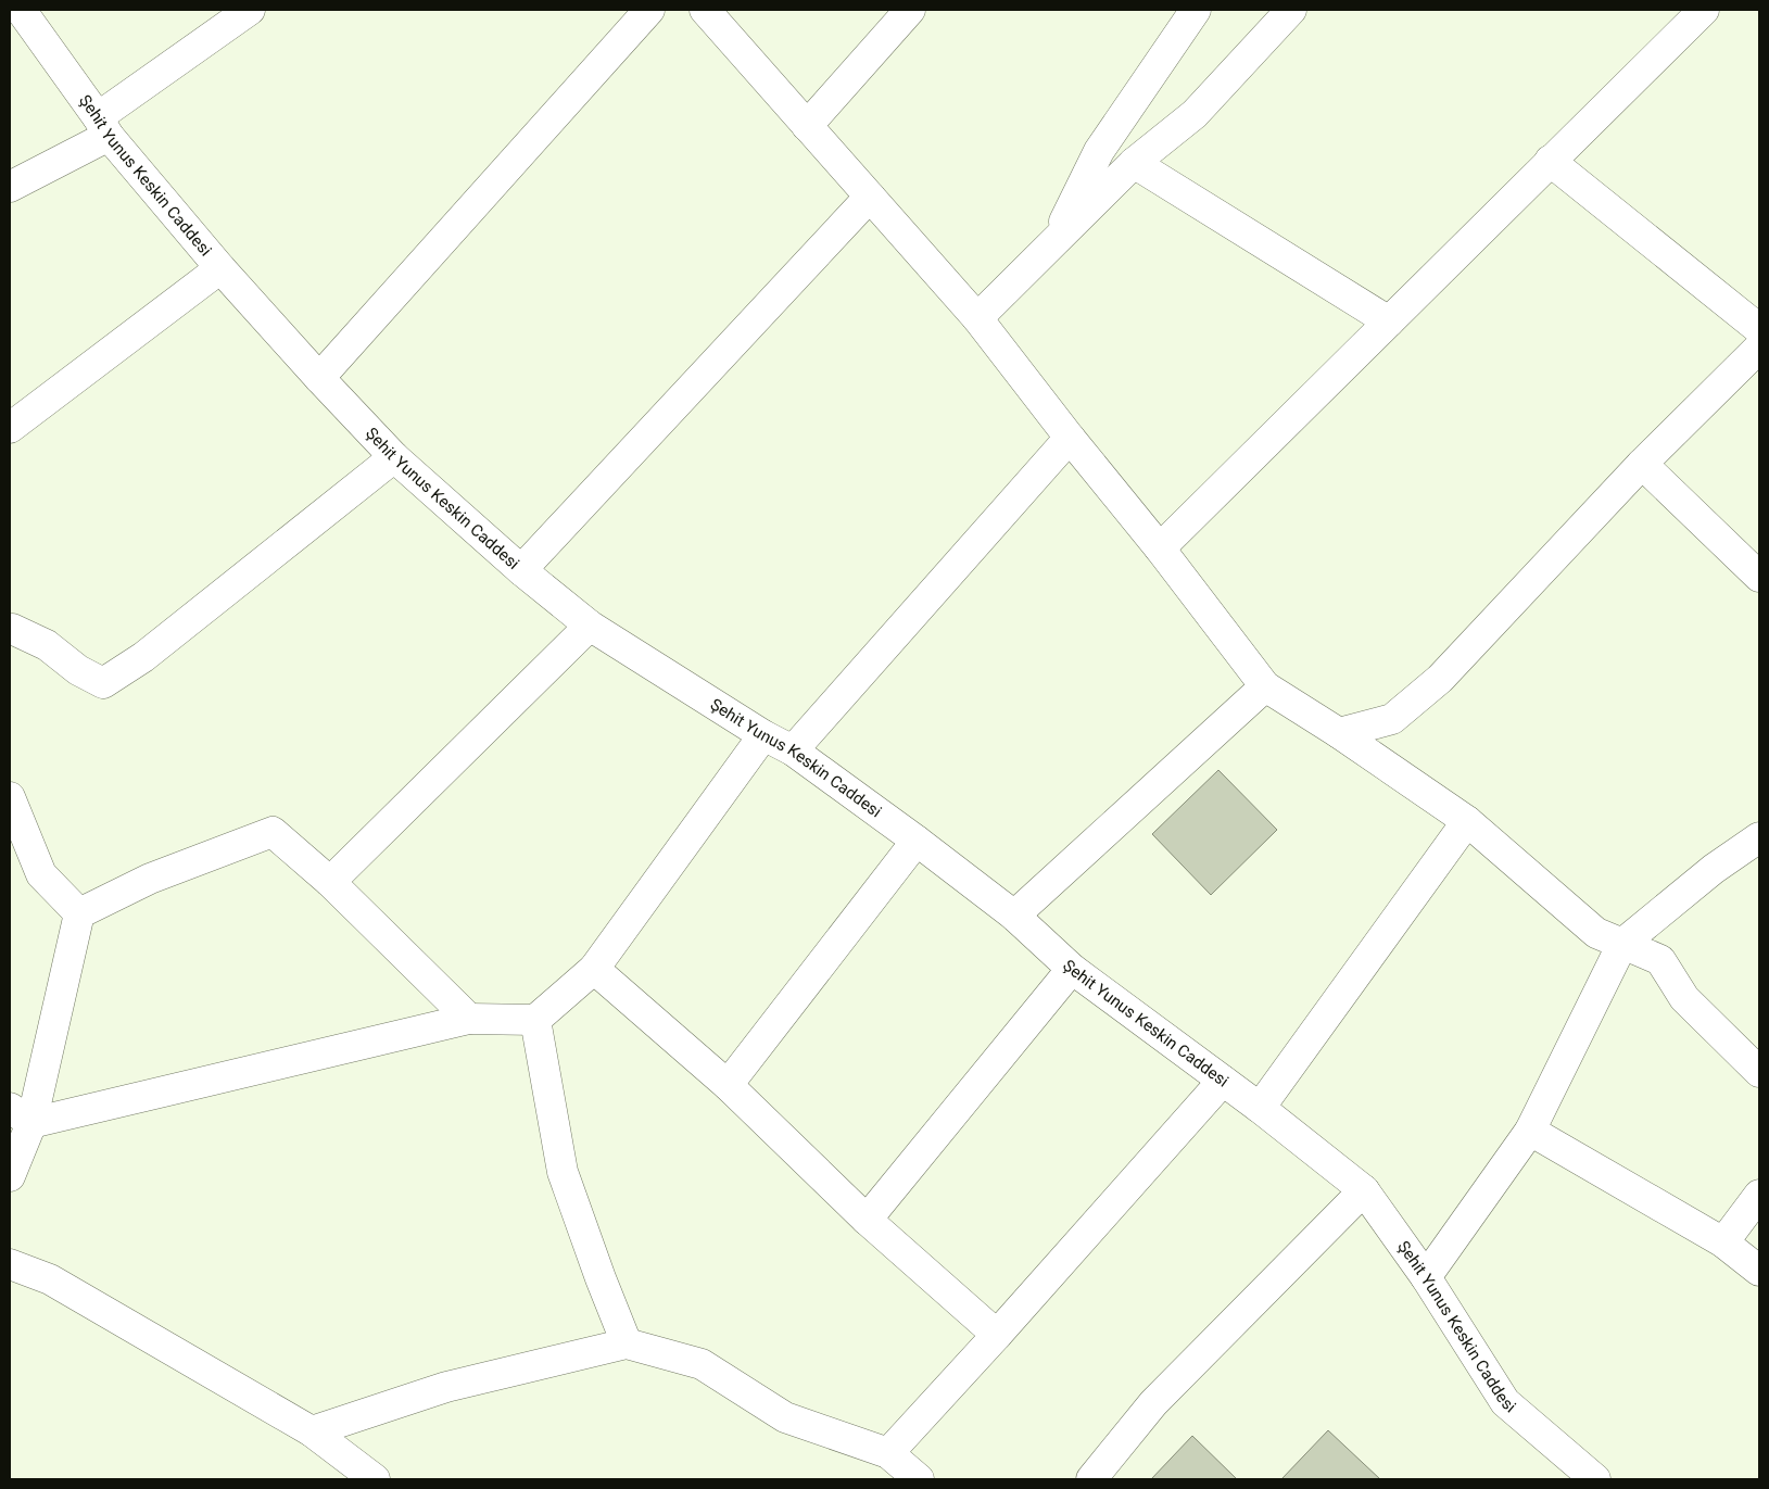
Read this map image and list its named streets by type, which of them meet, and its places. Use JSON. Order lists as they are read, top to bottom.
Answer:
{
  "streets": {
    "street": ["Şehit Yunus Keskin Caddesi"]
  }
}
